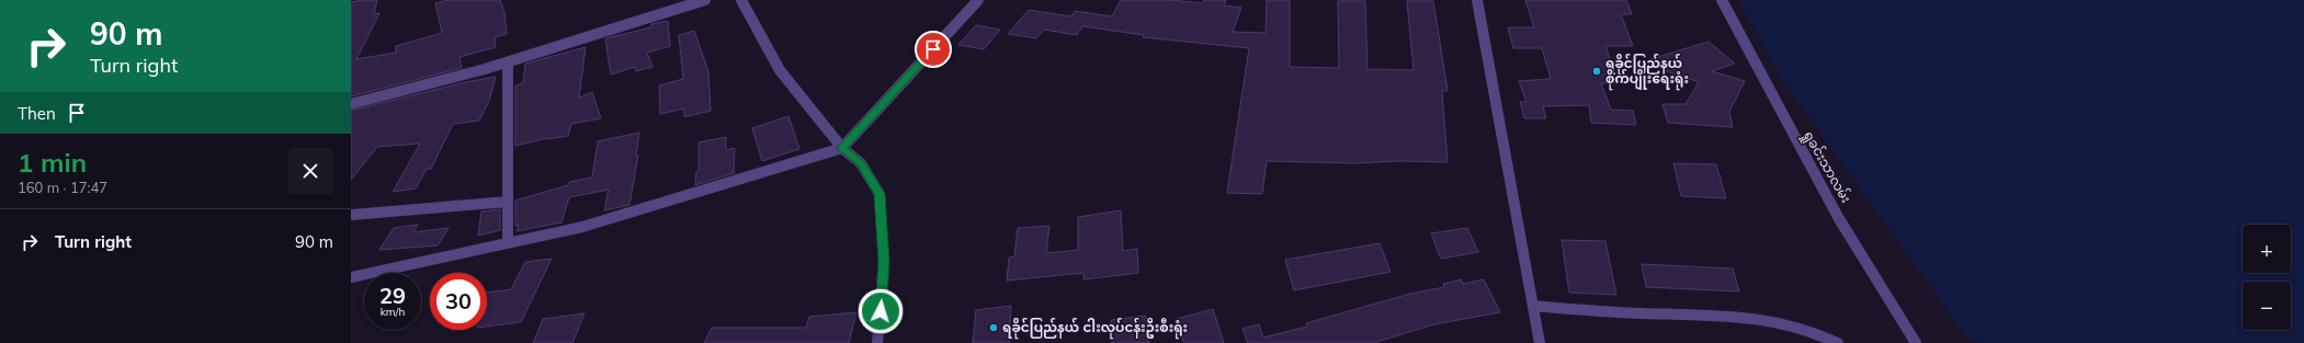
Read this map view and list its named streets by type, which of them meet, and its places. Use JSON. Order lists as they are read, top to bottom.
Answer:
{
  "streets": {
    "street": ["ရှုခင်းသာလမ်း"]
  },
  "places": ["ရခိုင်ပြည်နယ် စိုက်ပျိုးရေးရုံး", "ရခိုင်ပြည်နယ် ငါးလုပ်ငန်းဦးစီးရုံး"],
  "page": {
    "turn": ["90 m", "Turn right"],
    "then": "Then",
    "heading": ["1 min", "160 m · 17:47"],
    "list": [
      {
        "name": "Turn right",
        "value": "90 m"
      }
    ],
    "map_buttons": ["+", "−"],
    "speed": "29 km/h",
    "limit": "30"
  }
}
